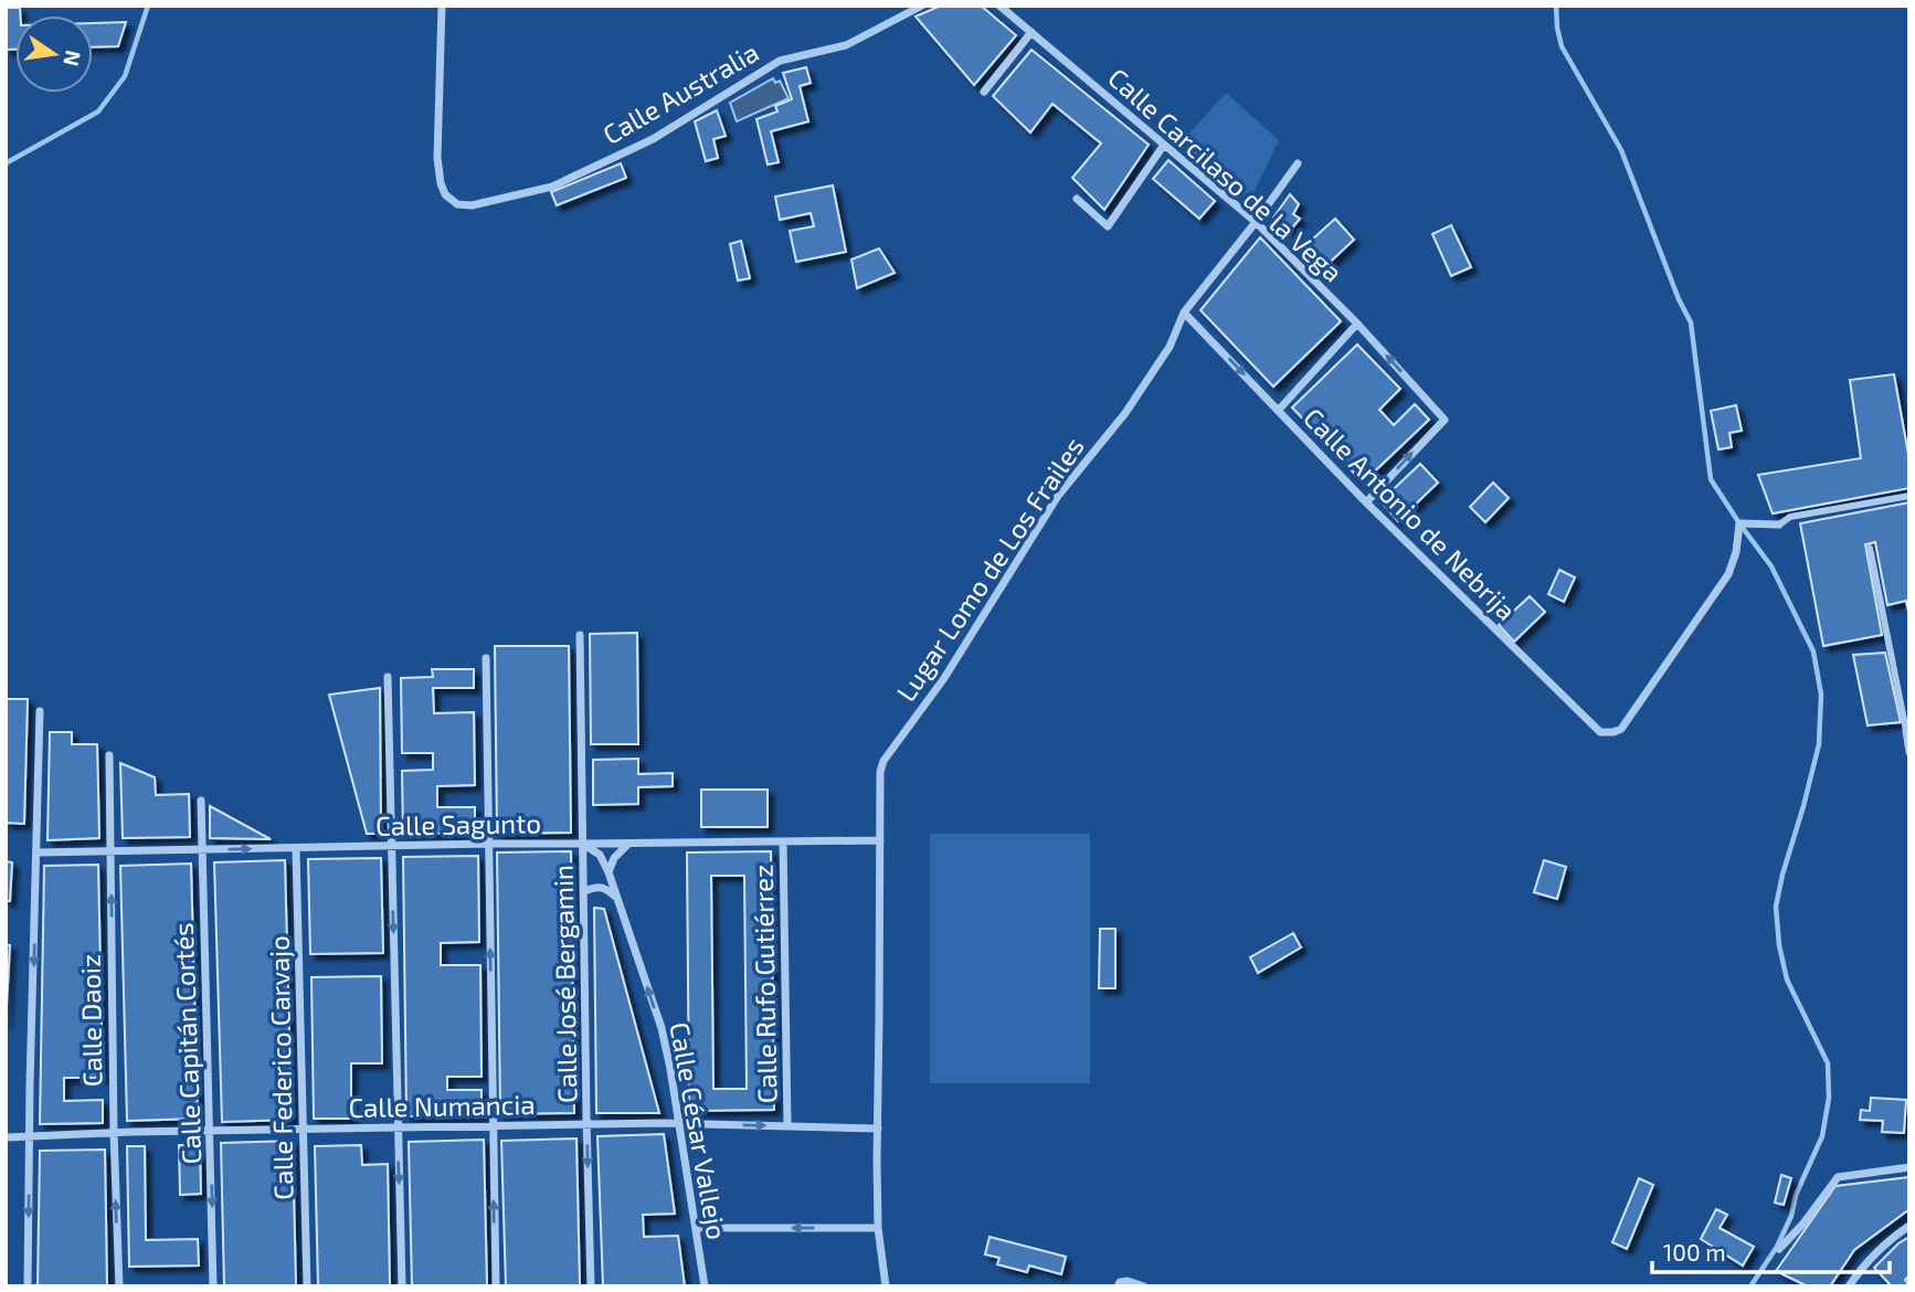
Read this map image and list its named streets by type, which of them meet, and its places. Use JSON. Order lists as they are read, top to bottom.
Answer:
{
  "streets": {
    "street": [
      "Calle Australia",
      "Calle Carcilaso de la Vega",
      "Calle Antonio de Nebrija",
      "Lugar Lomo de Los Frailes",
      "Calle Sagunto",
      "Calle José Bergamin",
      "Calle Rufo Gutiérrez",
      "Calle Daoiz",
      "Calle Capitán Cortés",
      "Calle Federico Carvajo",
      "Calle Numancia",
      "Calle César Vallejo"
    ]
  },
  "crossings": [
    ["Calle Carcilaso de la Vega", "Calle Antonio de Nebrija"],
    ["Calle Carcilaso de la Vega", "Lugar Lomo de Los Frailes"],
    ["Calle Antonio de Nebrija", "Lugar Lomo de Los Frailes"],
    ["Lugar Lomo de Los Frailes", "Calle Sagunto"],
    ["Calle Sagunto", "Calle José Bergamin"],
    ["Calle Sagunto", "Calle Rufo Gutiérrez"],
    ["Calle Sagunto", "Calle Daoiz"],
    ["Calle Sagunto", "Calle Capitán Cortés"],
    ["Calle Sagunto", "Calle Federico Carvajo"],
    ["Calle Sagunto", "Calle César Vallejo"],
    ["Calle José Bergamin", "Calle Numancia"],
    ["Calle José Bergamin", "Calle César Vallejo"],
    ["Calle Rufo Gutiérrez", "Calle Numancia"],
    ["Calle Daoiz", "Calle Numancia"],
    ["Calle Capitán Cortés", "Calle Numancia"],
    ["Calle Federico Carvajo", "Calle Numancia"],
    ["Calle Numancia", "Calle César Vallejo"]
  ],
  "one_way": ["Calle Daoiz", "Calle César Vallejo"],
  "scale_bar": "100 m",
  "north": "right"
}
